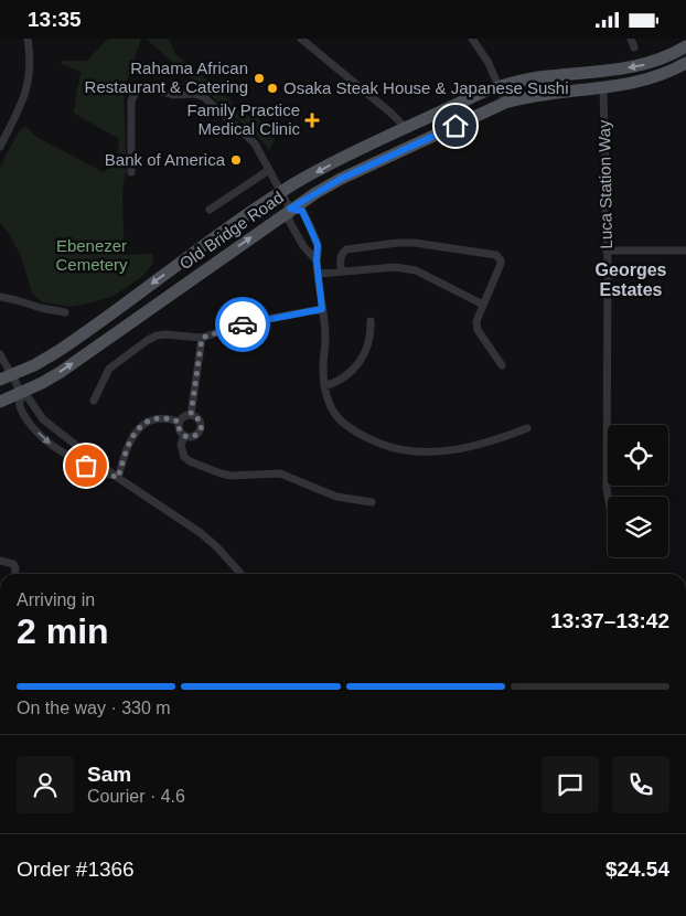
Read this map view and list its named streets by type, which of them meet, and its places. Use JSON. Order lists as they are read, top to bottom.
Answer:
{
  "streets": {
    "main road": ["Old Bridge Road"],
    "street": ["Luca Station Way"]
  },
  "crossings": [
    ["Luca Station Way", "Old Bridge Road"]
  ],
  "districts": ["Georges Estates"],
  "parks": ["Ebenezer Cemetery"],
  "places": {
    "other": ["Rahama African Restaurant & Catering", "Osaka Steak House & Japanese Sushi", "Bank of America"],
    "health": ["Family Practice Medical Clinic"]
  },
  "page": {
    "status": "13:35",
    "heading": ["2 min", "Arriving in", "13:37–13:42"],
    "panel": [
      "Sam",
      "Courier · 4.6",
      "Order #1366",
      "$24.54"
    ],
    "bar": "On the way · 330 m"
  }
}
